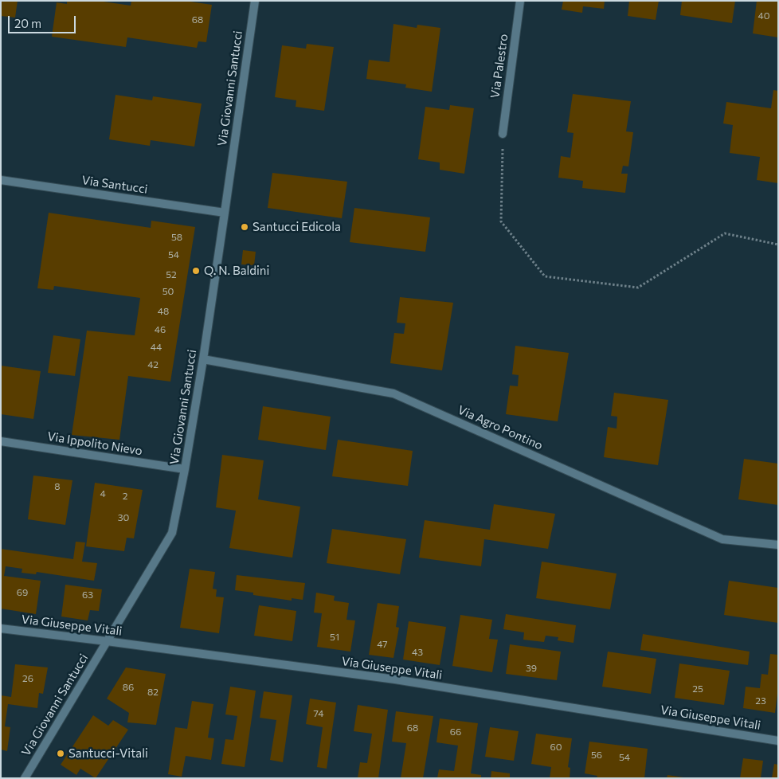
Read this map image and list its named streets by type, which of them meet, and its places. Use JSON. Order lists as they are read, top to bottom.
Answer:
{
  "streets": {
    "street": [
      "Via Palestro",
      "Via Giovanni Santucci",
      "Via Santucci",
      "Via Agro Pontino",
      "Via Ippolito Nievo",
      "Via Giuseppe Vitali"
    ]
  },
  "crossings": [
    ["Via Giovanni Santucci", "Via Santucci"],
    ["Via Giovanni Santucci", "Via Agro Pontino"],
    ["Via Giovanni Santucci", "Via Ippolito Nievo"],
    ["Via Giovanni Santucci", "Via Giuseppe Vitali"]
  ],
  "places": ["Santucci Edicola", "Q. N. Baldini", "Santucci-Vitali"],
  "house_numbers": [
    "40",
    "68",
    "58",
    "54",
    "52",
    "50",
    "48",
    "46",
    "44",
    "42",
    "8",
    "4",
    "2",
    "30",
    "69",
    "63",
    "51",
    "47",
    "43",
    "39",
    "26",
    "86",
    "25",
    "82",
    "23",
    "74",
    "68",
    "66",
    "60",
    "56",
    "54"
  ],
  "scale_bar": "20 m"
}
